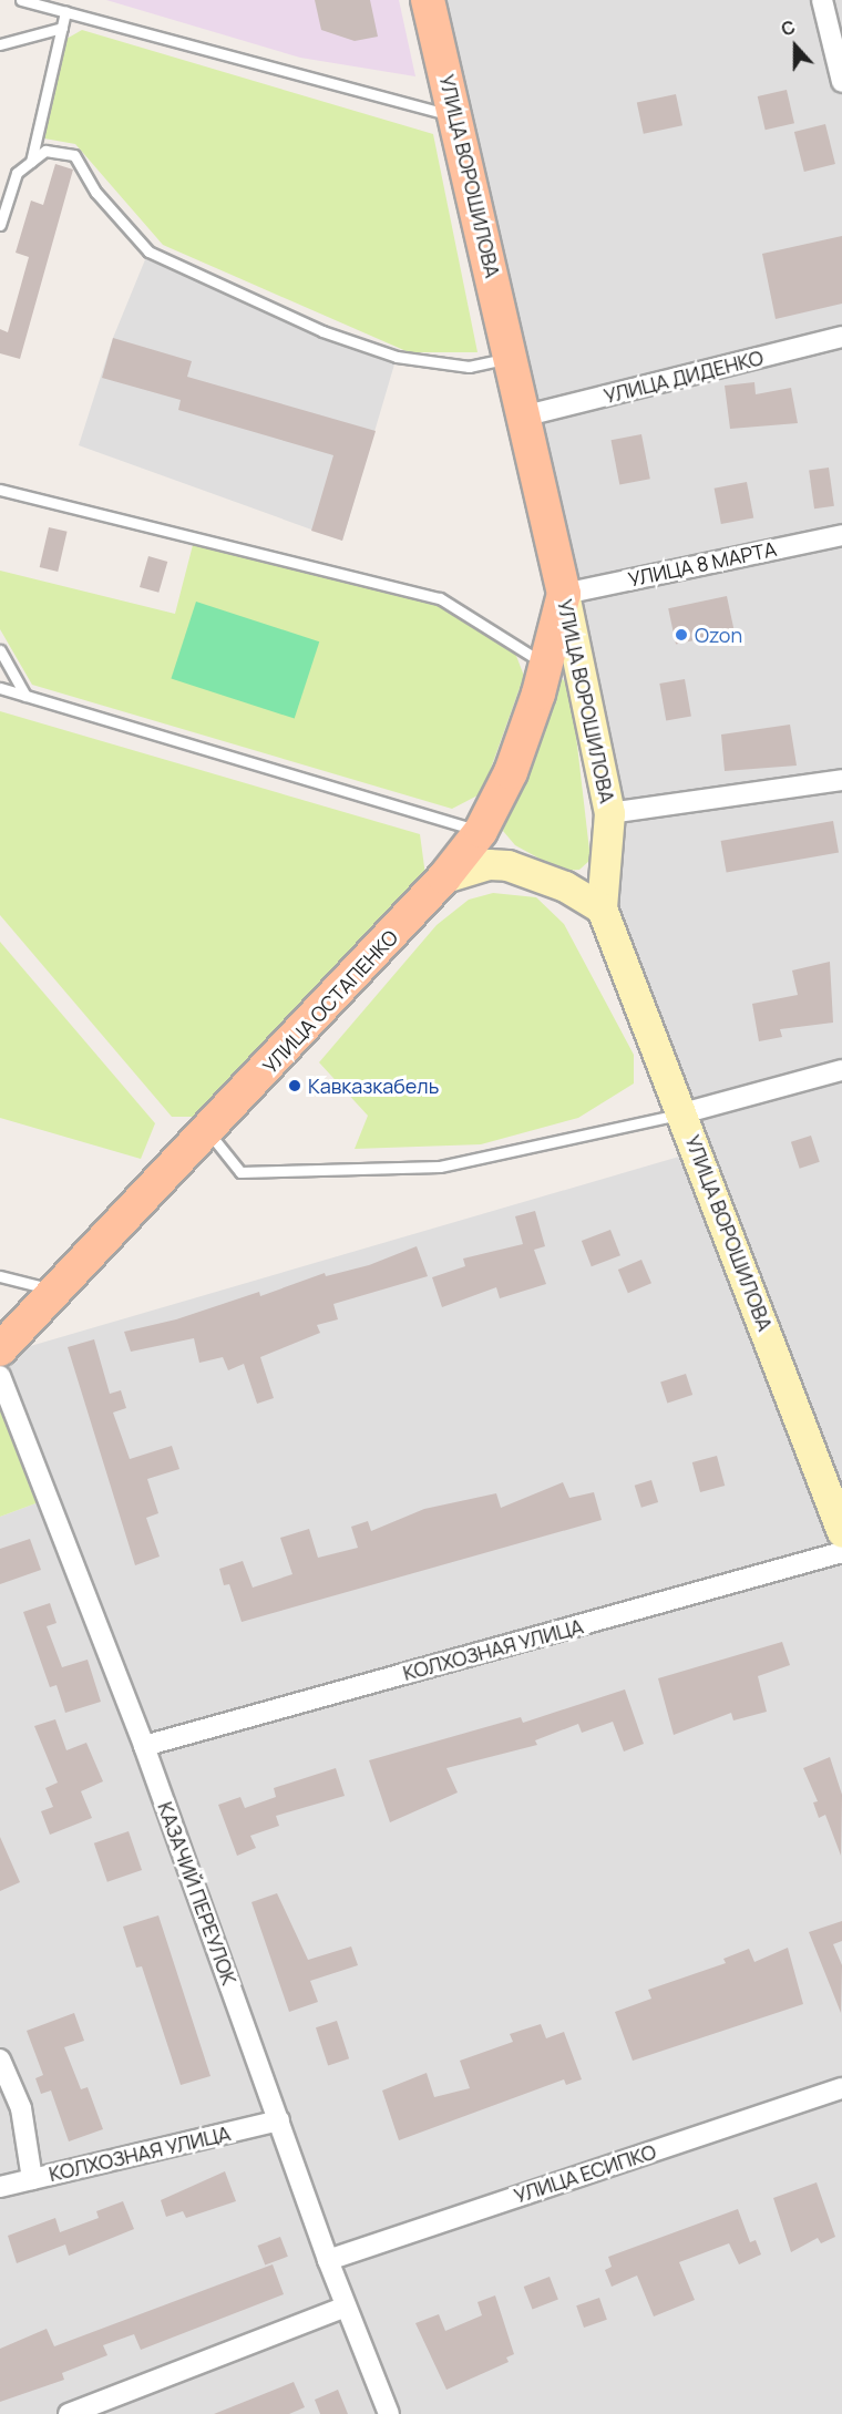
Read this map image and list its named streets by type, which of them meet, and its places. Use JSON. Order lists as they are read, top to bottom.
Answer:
{
  "streets": {
    "main road": ["УЛИЦА ВОРОШИЛОВА", "УЛИЦА ОСТАПЕНКО"],
    "street": [
      "УЛИЦА ДИДЕНКО",
      "УЛИЦА 8 МАРТА",
      "КОЛХОЗНАЯ УЛИЦА",
      "КАЗАЧИЙ ПЕРЕУЛОК",
      "УЛИЦА ЕСИПКО"
    ]
  },
  "crossings": [
    ["УЛИЦА ВОРОШИЛОВА", "УЛИЦА ДИДЕНКО"],
    ["УЛИЦА ВОРОШИЛОВА", "УЛИЦА 8 МАРТА"],
    ["УЛИЦА ВОРОШИЛОВА", "УЛИЦА ОСТАПЕНКО"],
    ["УЛИЦА 8 МАРТА", "УЛИЦА ОСТАПЕНКО"],
    ["КОЛХОЗНАЯ УЛИЦА", "КАЗАЧИЙ ПЕРЕУЛОК"],
    ["КАЗАЧИЙ ПЕРЕУЛОК", "УЛИЦА ЕСИПКО"]
  ],
  "places": ["Ozon", "Кавказкабель"],
  "north": "top"
}
